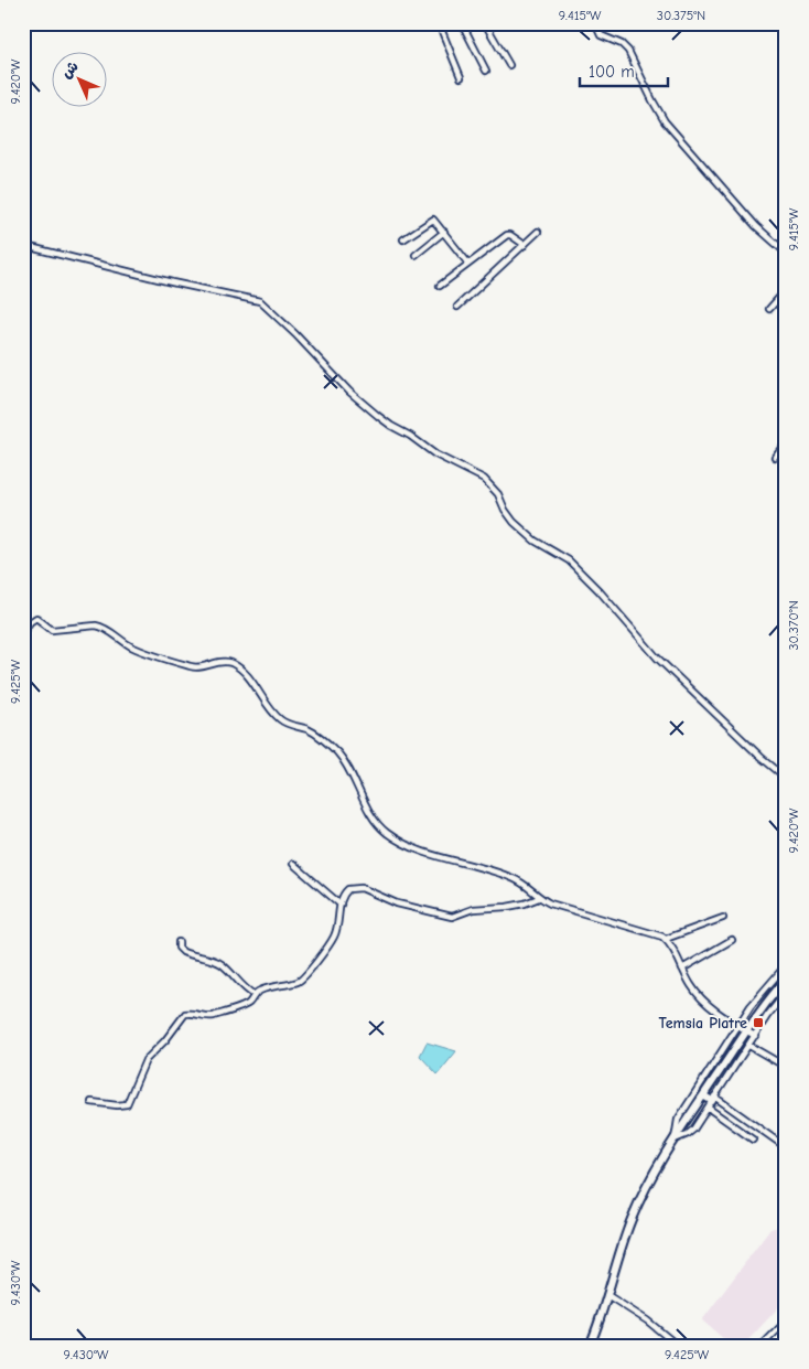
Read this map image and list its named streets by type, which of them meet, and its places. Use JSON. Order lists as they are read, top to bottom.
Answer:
{
  "places": {
    "transit": ["Temsia Platre"]
  },
  "scale_bar": "100 m",
  "north": "top left",
  "coordinates": [
    "9.415°W",
    "30.375°N",
    "9.420°W",
    "30.370°N",
    "9.425°W",
    "9.430°W"
  ]
}
